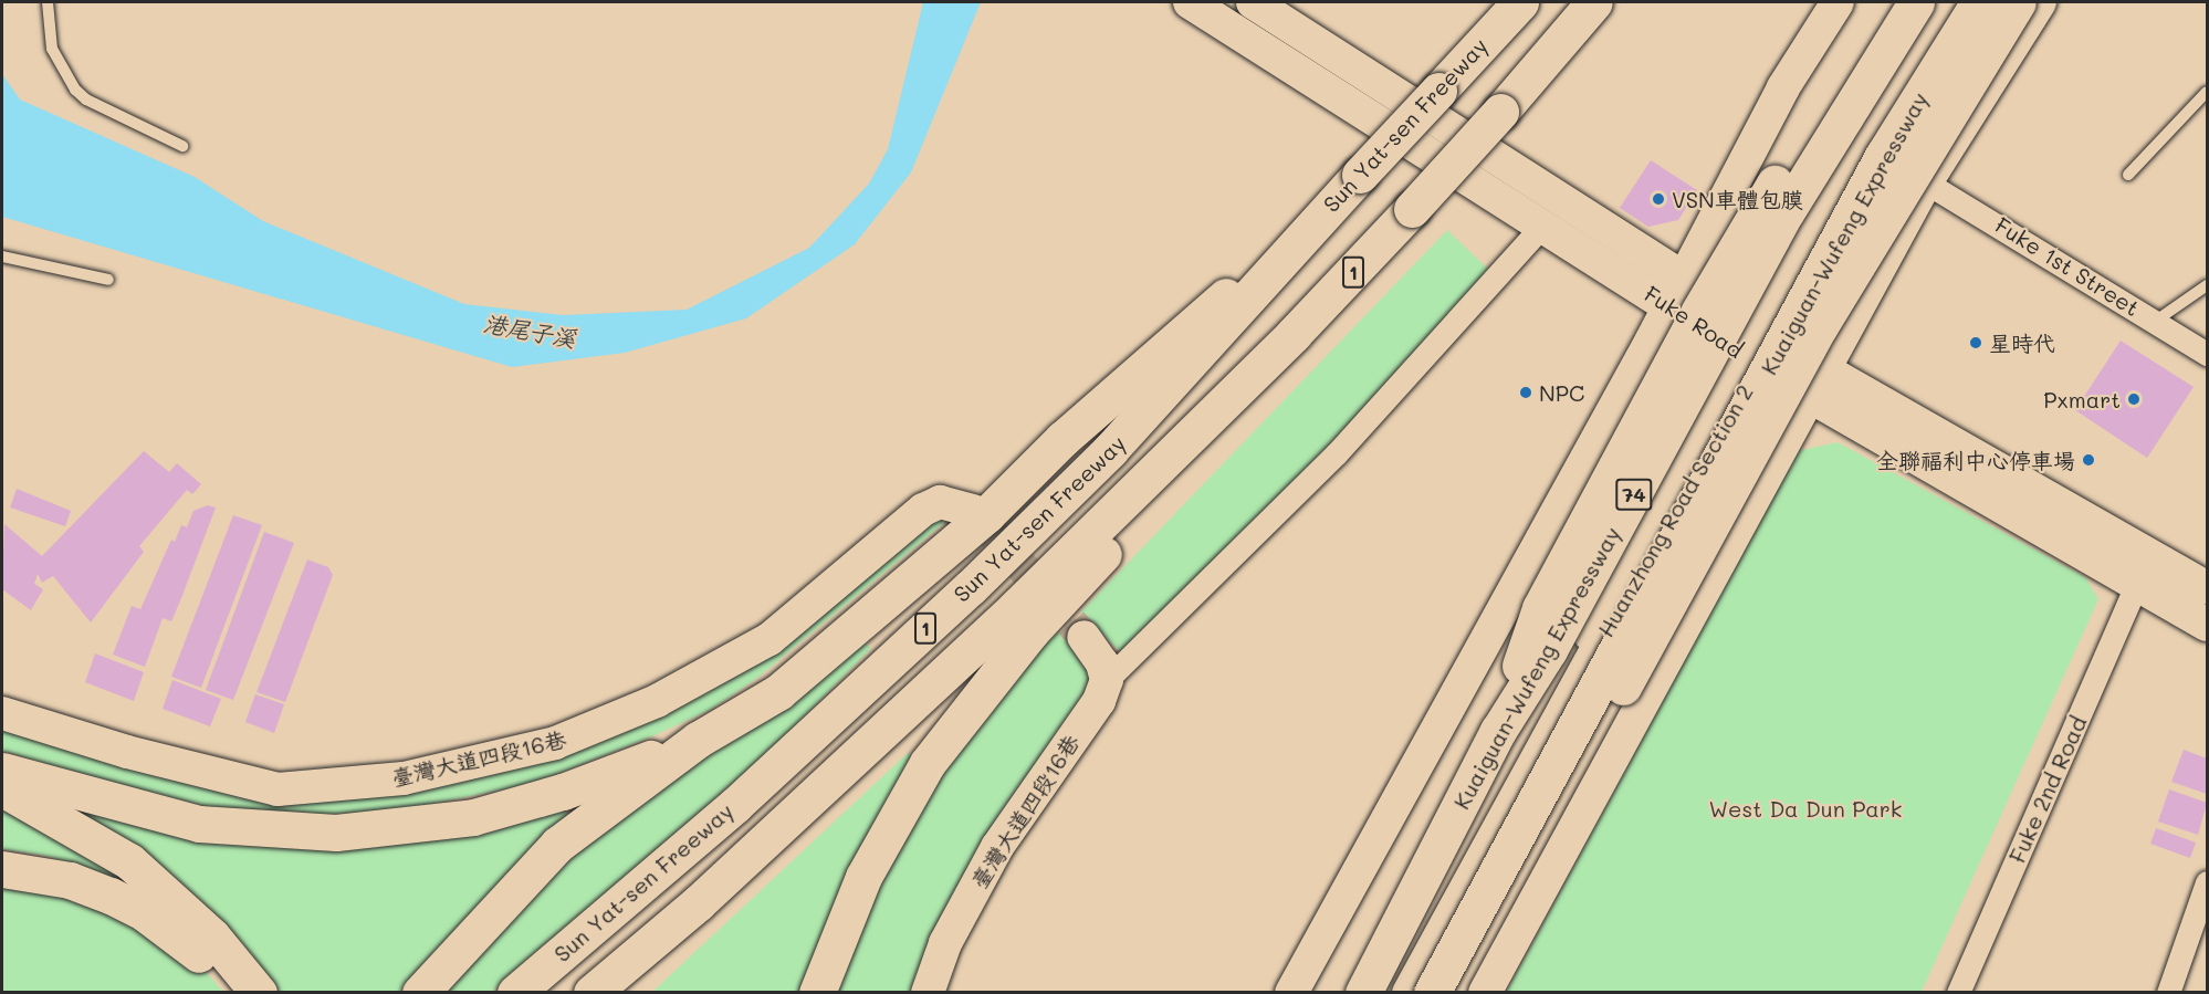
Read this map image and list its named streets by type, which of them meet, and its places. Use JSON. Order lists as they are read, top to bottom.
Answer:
{
  "streets": {
    "highway": [
      "Sun Yat-sen Freeway",
      "Kuaiguan-Wufeng Expressway",
      "1",
      "74"
    ],
    "street": [
      "Fuke 1st Street",
      "Fuke Road",
      "Huanzhong Road Section 2",
      "臺灣大道四段16巷",
      "Fuke 2nd Road"
    ]
  },
  "crossings": [
    ["Kuaiguan-Wufeng Expressway", "74"],
    ["Fuke Road", "Huanzhong Road Section 2"],
    ["Fuke Road", "Fuke 2nd Road"]
  ],
  "water": ["港尾子溪"],
  "parks": ["West Da Dun Park"],
  "places": [
    "VSN車體包膜",
    "星時代",
    "NPC",
    "Pxmart",
    "全聯福利中心停車場"
  ]
}
